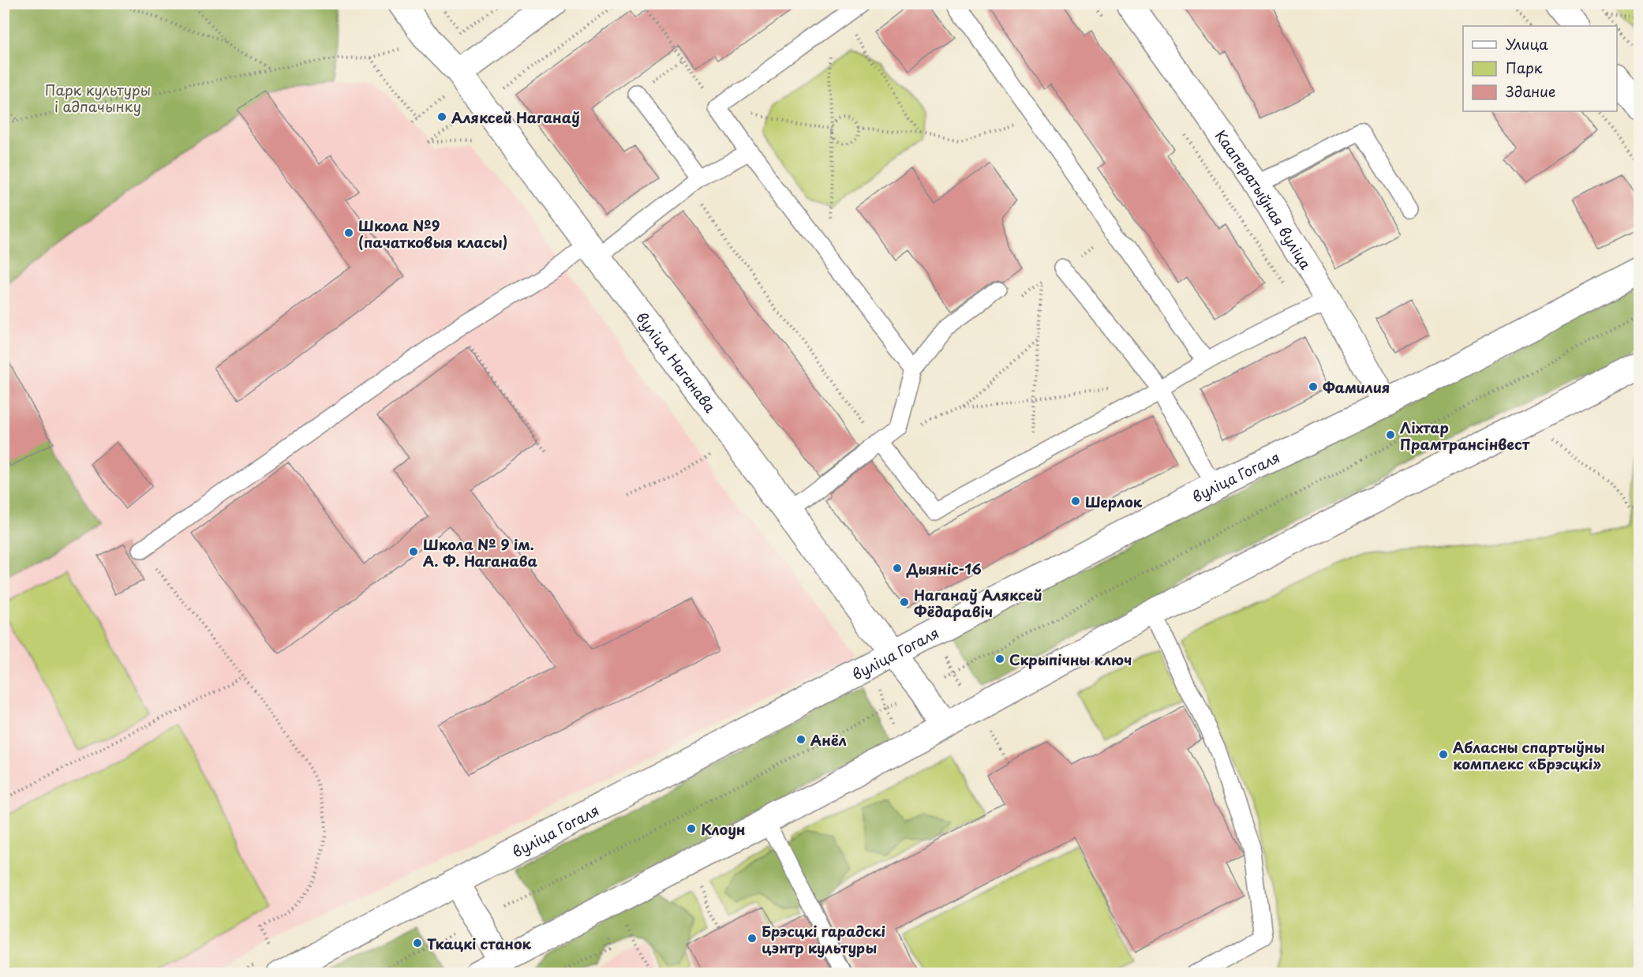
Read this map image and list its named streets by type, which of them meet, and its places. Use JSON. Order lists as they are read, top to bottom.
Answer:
{
  "streets": {
    "main road": ["Кааператыўная вуліца", "вуліца Наганава", "вуліца Гогаля"]
  },
  "crossings": [
    ["Кааператыўная вуліца", "вуліца Гогаля"],
    ["вуліца Наганава", "вуліца Гогаля"]
  ],
  "parks": ["Парк культуры і адпачынку"],
  "places": [
    "Аляксей Наганаў",
    "Школа №9 (пачатковыя класы)",
    "Фамилия",
    "Ліхтар Прамтрансінвест",
    "Шерлок",
    "Школа № 9 ім. А. Ф. Наганава",
    "Дыяніс-16",
    "Наганаў Аляксей Фёдаравіч",
    "Скрыпічны ключ",
    "Анёл",
    "Абласны спартыўны комплекс «Брэсцкі»",
    "Клоун",
    "Брэсцкі гарадскі цэнтр культуры",
    "Ткацкі станок"
  ],
  "legend": ["Улица", "Парк", "Здание"]
}
